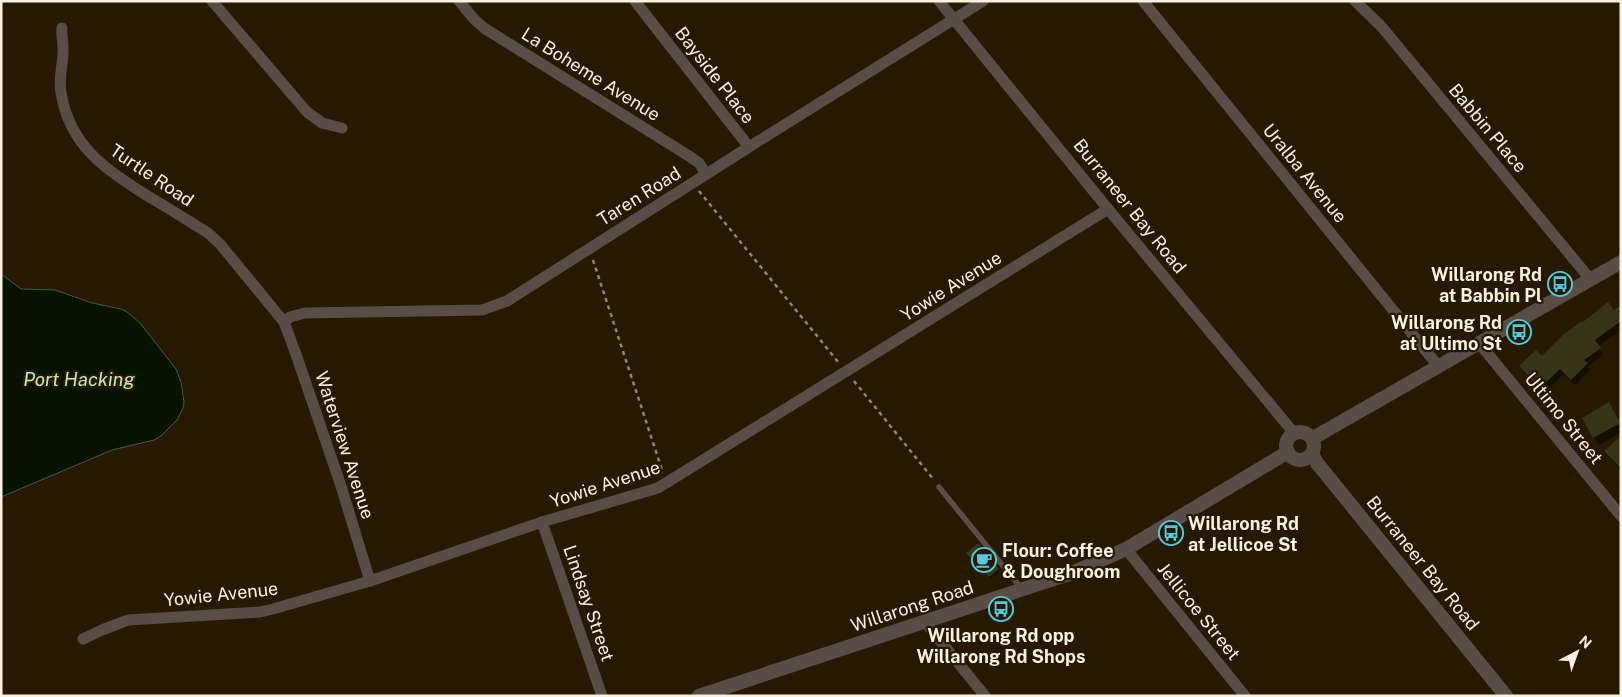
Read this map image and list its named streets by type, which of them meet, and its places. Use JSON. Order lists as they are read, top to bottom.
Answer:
{
  "streets": {
    "street": [
      "La Boheme Avenue",
      "Bayside Place",
      "Babbin Place",
      "Uralba Avenue",
      "Turtle Road",
      "Taren Road",
      "Burraneer Bay Road",
      "Yowie Avenue",
      "Ultimo Street",
      "Waterview Avenue",
      "Lindsay Street",
      "Willarong Road",
      "Jellicoe Street"
    ]
  },
  "crossings": [
    ["La Boheme Avenue", "Taren Road"],
    ["Bayside Place", "Taren Road"],
    ["Turtle Road", "Taren Road"],
    ["Turtle Road", "Waterview Avenue"],
    ["Taren Road", "Burraneer Bay Road"],
    ["Taren Road", "Waterview Avenue"],
    ["Burraneer Bay Road", "Yowie Avenue"],
    ["Burraneer Bay Road", "Willarong Road"],
    ["Yowie Avenue", "Waterview Avenue"],
    ["Yowie Avenue", "Lindsay Street"],
    ["Willarong Road", "Jellicoe Street"]
  ],
  "water": ["Port Hacking"],
  "places": {
    "bus stop": [
      "Willarong Rd at Babbin Pl",
      "Willarong Rd at Ultimo St",
      "Willarong Rd at Jellicoe St",
      "Willarong Rd opp Willarong Rd Shops"
    ],
    "cafe": ["Flour: Coffee & Doughroom"]
  },
  "north": "top right"
}
